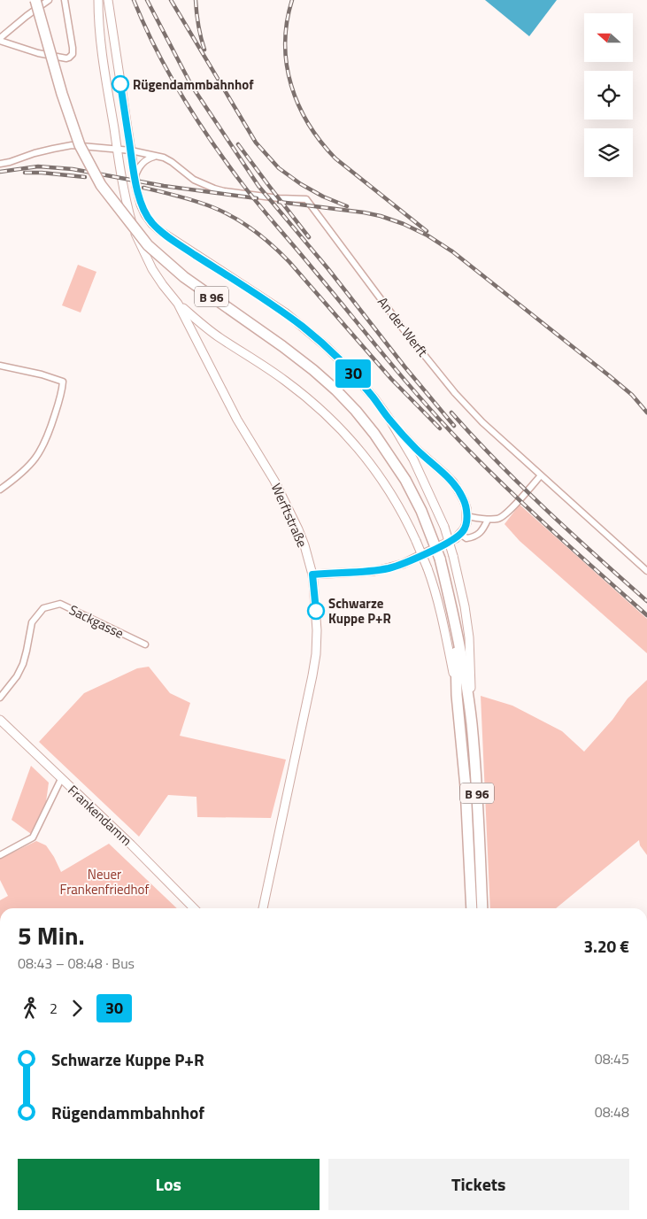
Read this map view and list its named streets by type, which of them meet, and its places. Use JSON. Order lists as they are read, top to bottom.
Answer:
{
  "streets": {
    "highway": ["B 96"],
    "main road": ["Werftstraße", "Frankendamm"],
    "street": ["An der Werft", "Sackgasse"]
  },
  "crossings": [
    ["An der Werft", "Werftstraße"]
  ],
  "parks": ["Neuer Frankenfriedhof"],
  "places": ["Rügendammbahnhof", "Schwarze Kuppe P+R"],
  "lines": ["bus line 30"],
  "north": "left",
  "page": {
    "on_map": "30",
    "heading": ["5 Min.", "08:43 – 08:48 · Bus", "3.20 €"],
    "legs": ["2", "30"],
    "list": [
      {
        "name": "Schwarze Kuppe P+R",
        "value": "08:45"
      },
      {
        "name": "Rügendammbahnhof",
        "value": "08:48"
      }
    ],
    "buttons": ["Los", "Tickets"]
  }
}
